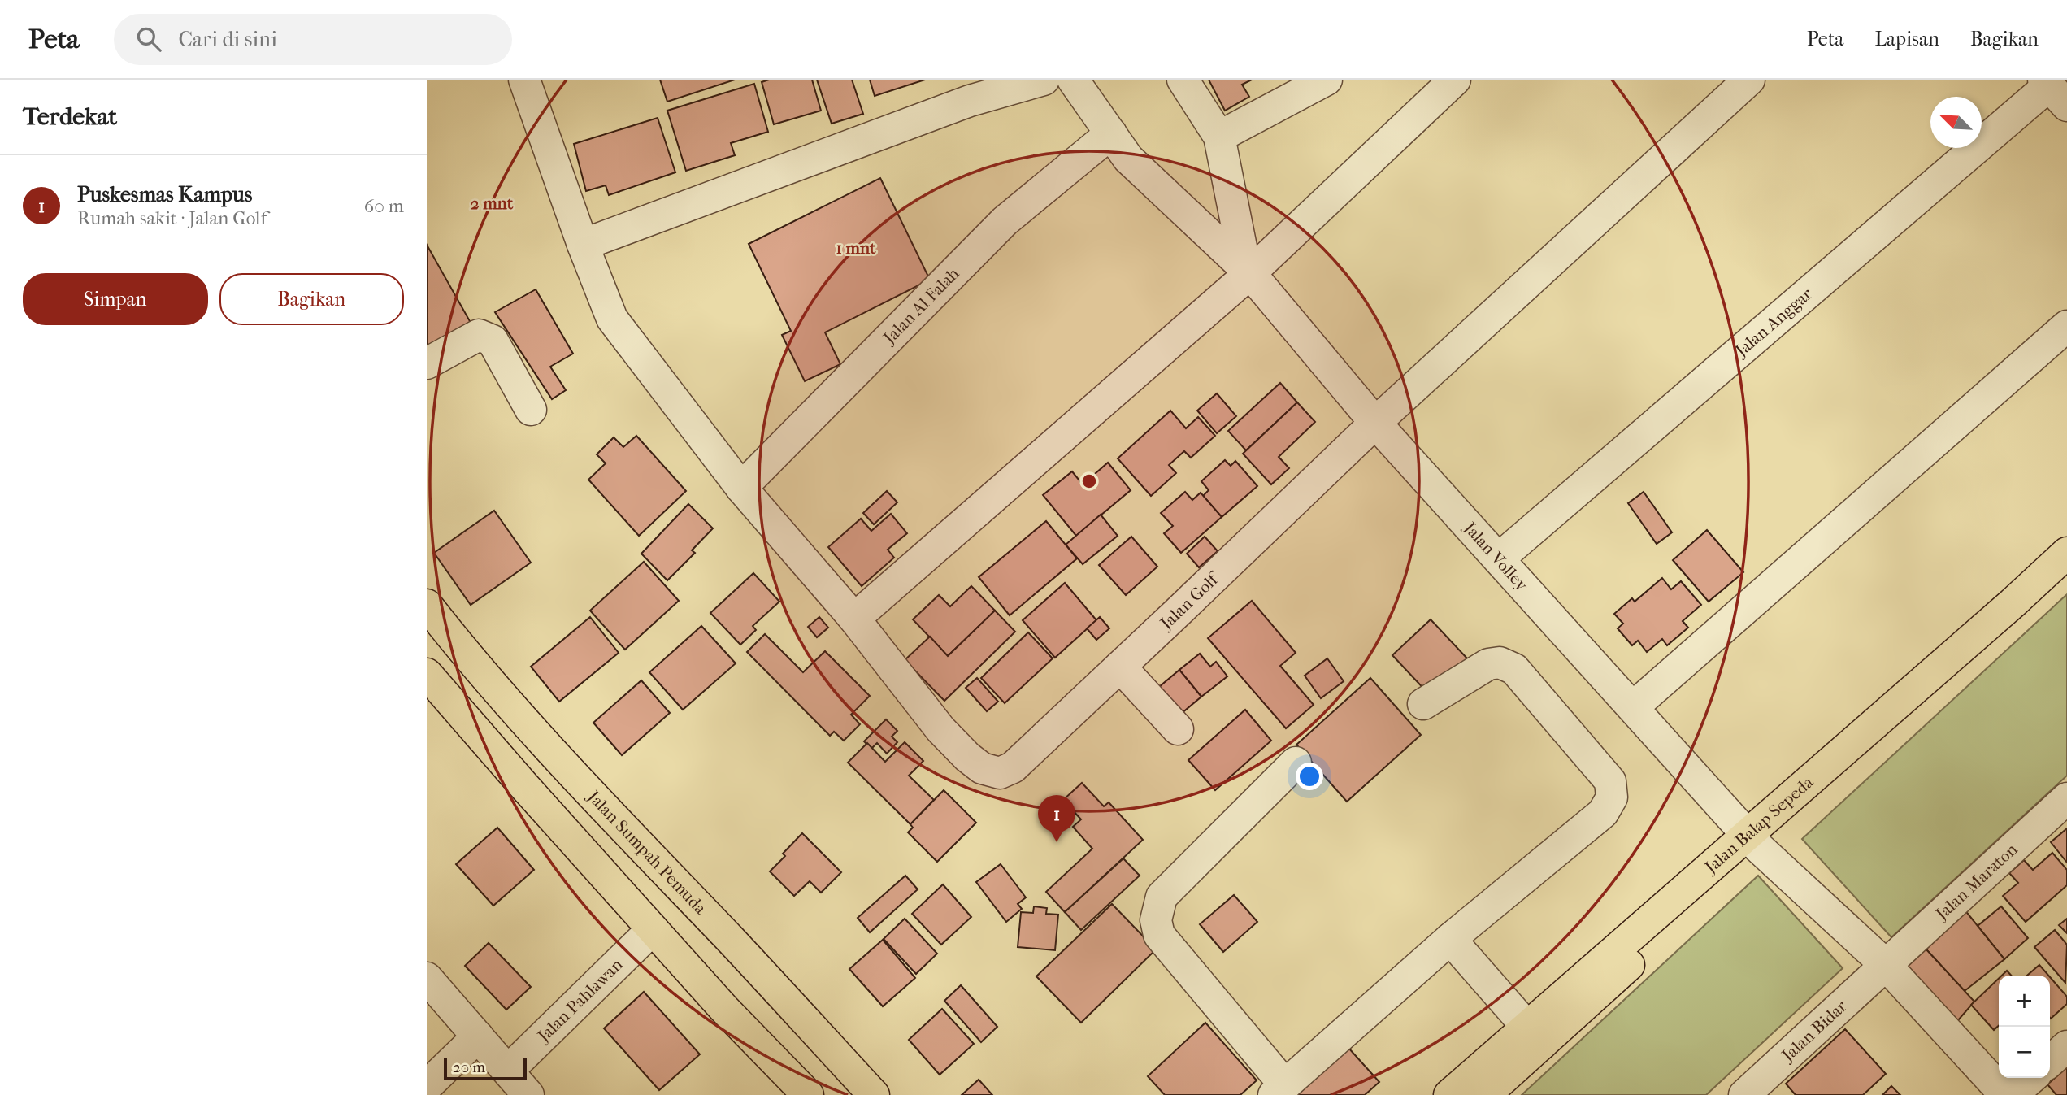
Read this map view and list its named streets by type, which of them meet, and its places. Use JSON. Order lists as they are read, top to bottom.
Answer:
{
  "streets": {
    "main road": ["Jalan Balap Sepeda", "Jalan Sumpah Pemuda"],
    "street": [
      "Jalan Al Falah",
      "Jalan Anggar",
      "Jalan Volley",
      "Jalan Golf",
      "Jalan Maraton",
      "Jalan Pahlawan",
      "Jalan Bidar"
    ]
  },
  "crossings": [
    ["Jalan Al Falah", "Jalan Volley"],
    ["Jalan Anggar", "Jalan Volley"],
    ["Jalan Volley", "Jalan Golf"],
    ["Jalan Volley", "Jalan Balap Sepeda"],
    ["Jalan Volley", "Jalan Maraton"],
    ["Jalan Volley", "Jalan Bidar"],
    ["Jalan Maraton", "Jalan Bidar"]
  ],
  "scale_bar": "20 m",
  "north": "top left",
  "page": {
    "header": "Peta",
    "search": "Cari di sini",
    "nav": ["Peta", "Lapisan", "Bagikan"],
    "heading": "Terdekat",
    "list": [
      {
        "mark": "1",
        "name": "Puskesmas Kampus",
        "note": "Rumah sakit · Jalan Golf",
        "value": "60 m"
      }
    ],
    "buttons": ["Simpan", "Bagikan"],
    "pins": "1",
    "map_buttons": ["+", "−"],
    "scale": "20 m"
  },
  "rings": ["2 mnt", "1 mnt"]
}
